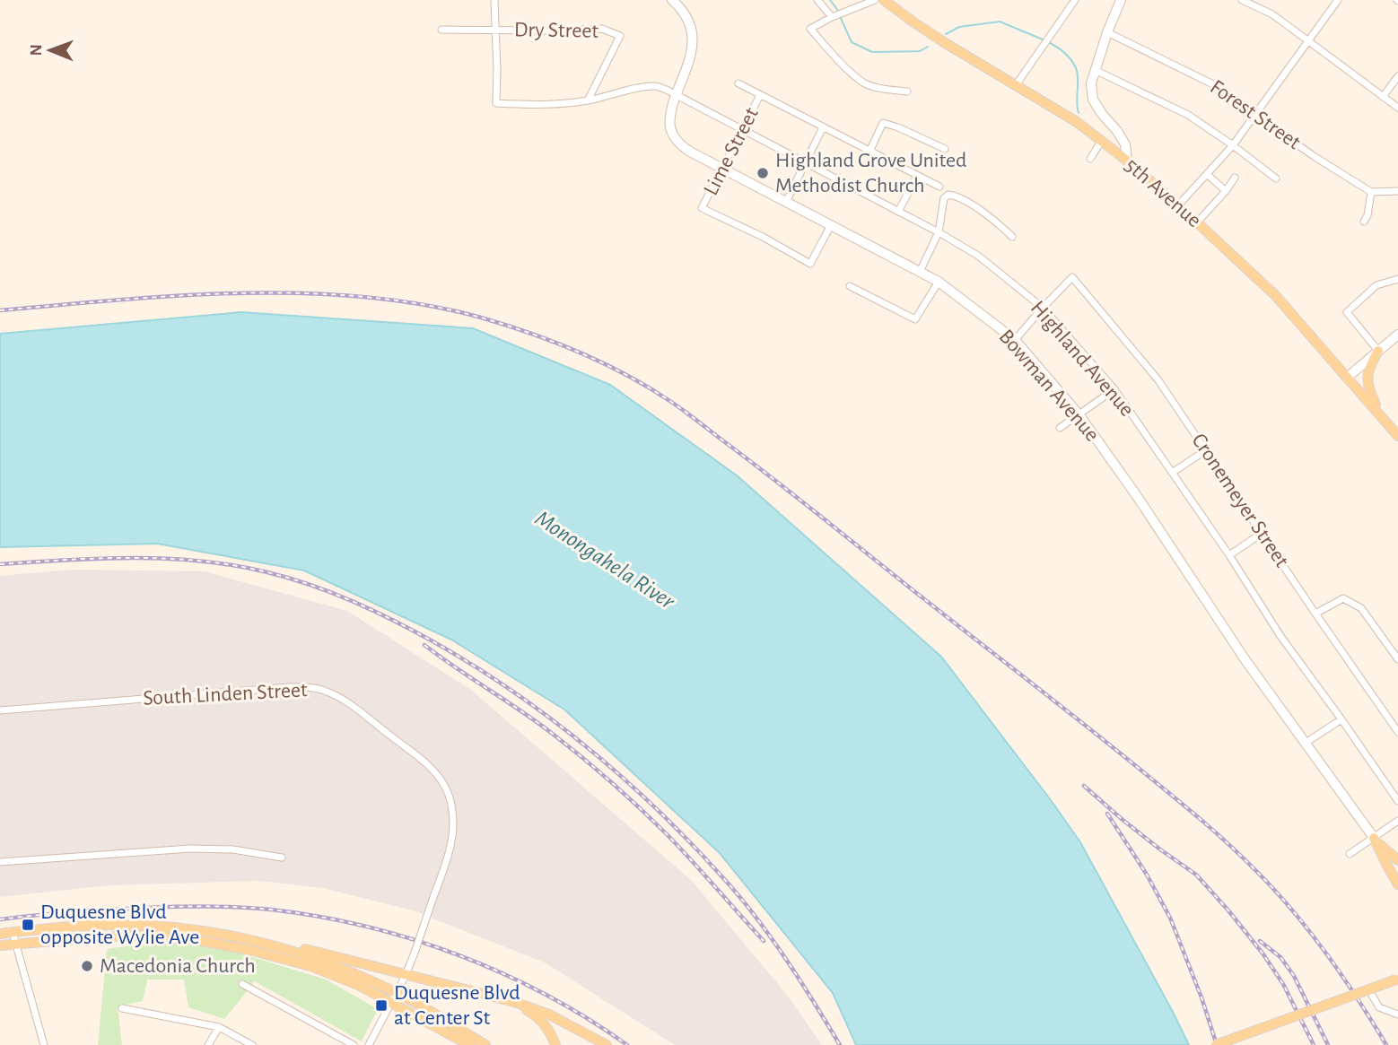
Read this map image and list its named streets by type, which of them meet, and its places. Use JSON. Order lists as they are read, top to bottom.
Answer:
{
  "streets": {
    "main road": ["5th Avenue", "Bowman Avenue"],
    "street": [
      "Dry Street",
      "Forest Street",
      "Lime Street",
      "Highland Avenue",
      "Cronemeyer Street",
      "South Linden Street"
    ]
  },
  "crossings": [
    ["Dry Street", "Highland Avenue"],
    ["Lime Street", "Highland Avenue"],
    ["Lime Street", "Bowman Avenue"],
    ["Highland Avenue", "Bowman Avenue"],
    ["Highland Avenue", "Cronemeyer Street"]
  ],
  "water": ["Monongahela River"],
  "places": {
    "other": ["Highland Grove United Methodist Church", "Macedonia Church"],
    "transit": ["Duquesne Blvd opposite Wylie Ave", "Duquesne Blvd at Center St"]
  },
  "north": "left"
}
